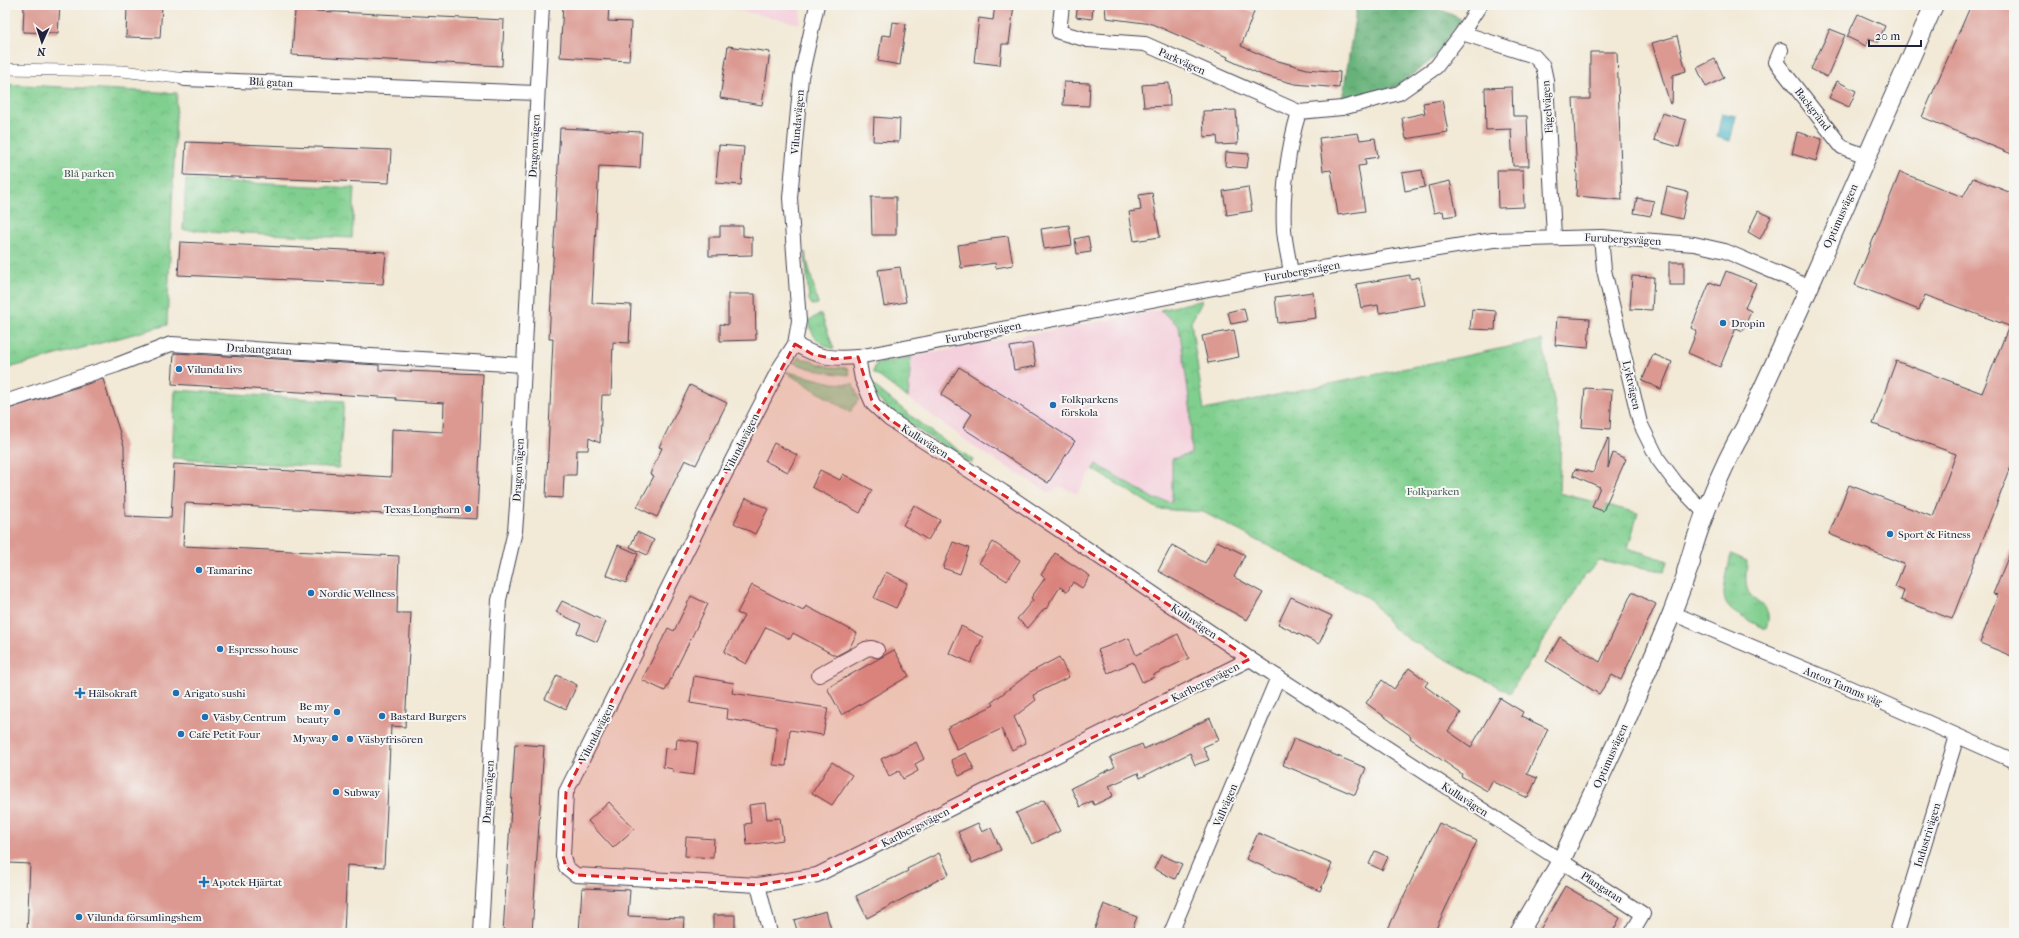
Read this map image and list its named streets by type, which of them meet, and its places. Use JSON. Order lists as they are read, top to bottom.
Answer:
{
  "streets": {
    "street": [
      "Parkvägen",
      "Blå gatan",
      "Fågelvägen",
      "Backgränd",
      "Vilundavägen",
      "Dragonvägen",
      "Optimusvägen",
      "Furubergsvägen",
      "Drabantgatan",
      "Lyktvägen",
      "Kullavägen",
      "Karlbergsvägen",
      "Anton Tamms väg",
      "Vallvägen",
      "Industrivägen",
      "Plangatan"
    ]
  },
  "crossings": [
    ["Parkvägen", "Fågelvägen"],
    ["Blå gatan", "Dragonvägen"],
    ["Fågelvägen", "Furubergsvägen"],
    ["Backgränd", "Optimusvägen"],
    ["Vilundavägen", "Furubergsvägen"],
    ["Vilundavägen", "Karlbergsvägen"],
    ["Dragonvägen", "Drabantgatan"],
    ["Optimusvägen", "Furubergsvägen"],
    ["Optimusvägen", "Lyktvägen"],
    ["Optimusvägen", "Kullavägen"],
    ["Optimusvägen", "Anton Tamms väg"],
    ["Optimusvägen", "Plangatan"],
    ["Furubergsvägen", "Lyktvägen"],
    ["Furubergsvägen", "Kullavägen"],
    ["Kullavägen", "Karlbergsvägen"],
    ["Kullavägen", "Vallvägen"],
    ["Kullavägen", "Plangatan"],
    ["Anton Tamms väg", "Industrivägen"]
  ],
  "parks": ["Blå parken", "Folkparken"],
  "places": {
    "other": [
      "Dropin",
      "Vilunda livs",
      "Folkparkens förskola",
      "Texas Longhorn",
      "Sport & Fitness",
      "Tamarine",
      "Nordic Wellness",
      "Espresso house",
      "Arigato sushi",
      "Be my beauty",
      "Bastard Burgers",
      "Väsby Centrum",
      "Cafe Petit Four",
      "Myway",
      "Väsbyfrisören",
      "Subway",
      "Vilunda församlingshem"
    ],
    "health": ["Hälsokraft", "Apotek Hjärtat"]
  },
  "scale_bar": "20 m",
  "north": "bottom"
}
